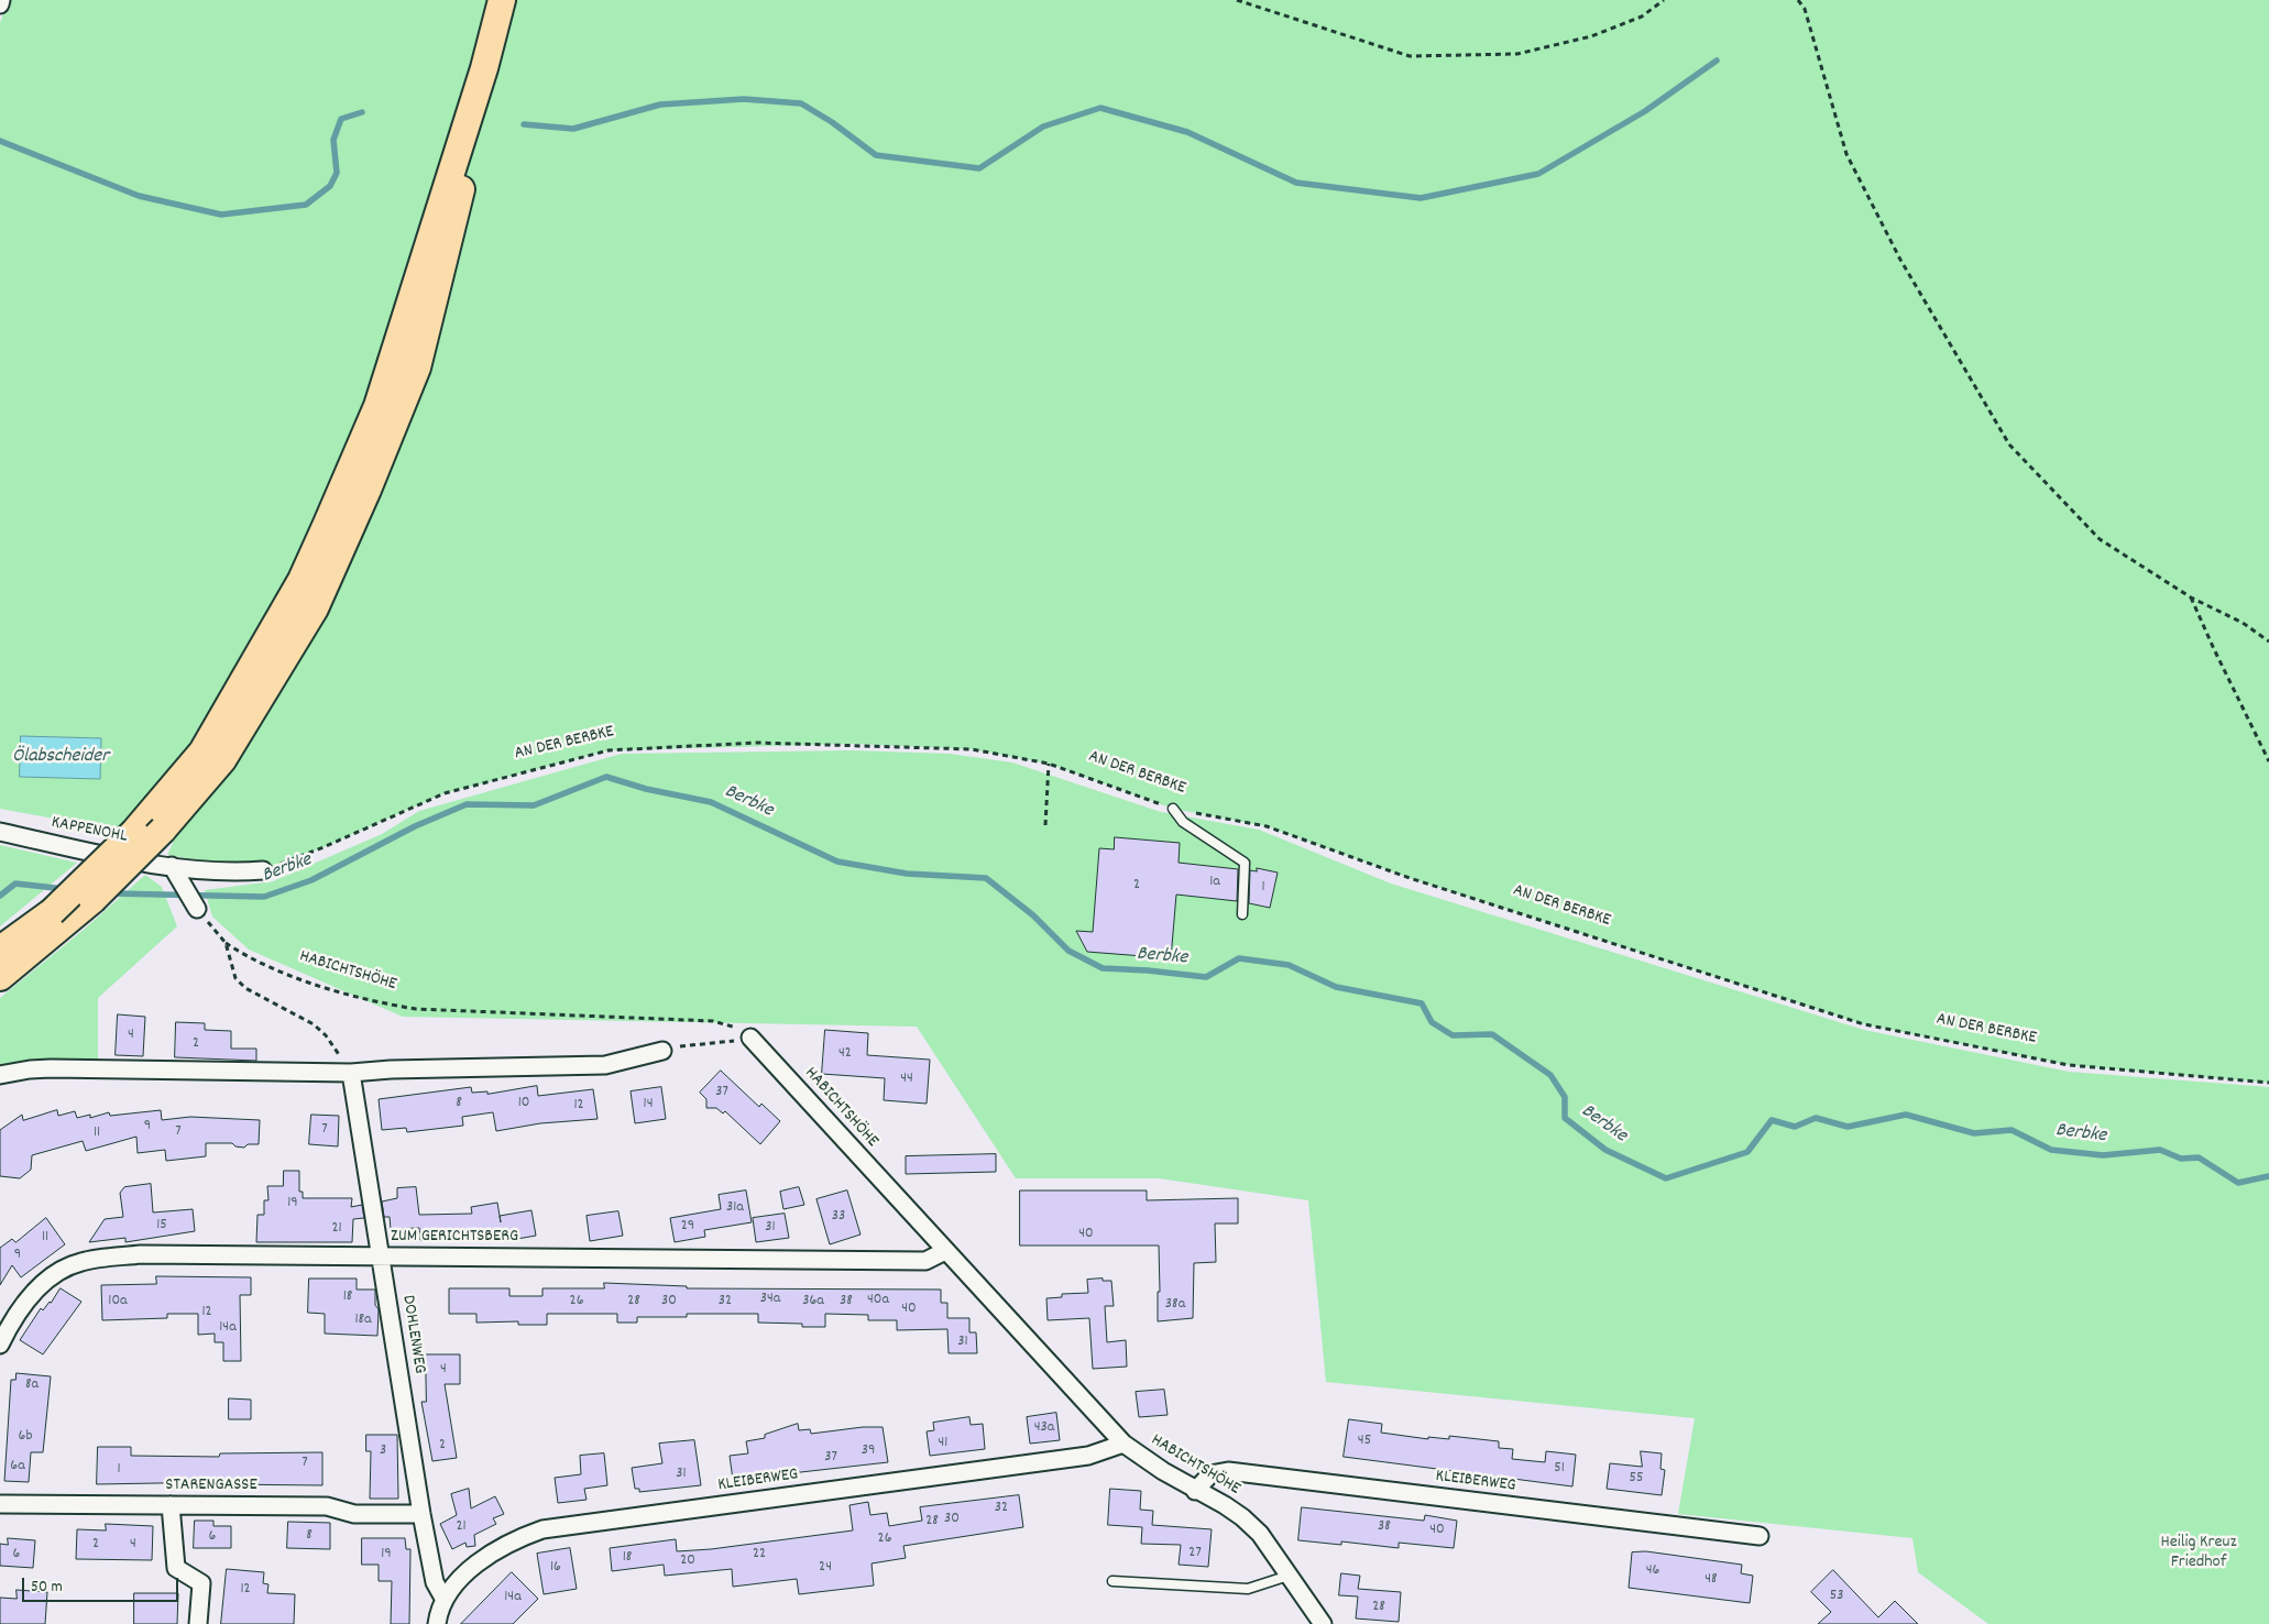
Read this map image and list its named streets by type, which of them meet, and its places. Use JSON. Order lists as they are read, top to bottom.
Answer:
{
  "streets": {
    "street": [
      "KAPPENOHL",
      "HABICHTSHÖHE",
      "ZUM GERICHTSBERG",
      "DOHLENWEG",
      "KLEIBERWEG",
      "STARENGASSE"
    ],
    "path": ["AN DER BERBKE"]
  },
  "crossings": [
    ["HABICHTSHÖHE", "ZUM GERICHTSBERG"],
    ["HABICHTSHÖHE", "KLEIBERWEG"],
    ["ZUM GERICHTSBERG", "DOHLENWEG"],
    ["DOHLENWEG", "KLEIBERWEG"],
    ["DOHLENWEG", "STARENGASSE"]
  ],
  "water": ["Ölabscheider", "Berbke"],
  "parks": ["Heilig Kreuz Friedhof"],
  "house_numbers": [
    "1a",
    "2",
    "1",
    "4",
    "2",
    "42",
    "44",
    "37",
    "8",
    "10",
    "14",
    "12",
    "9",
    "7",
    "7",
    "11",
    "19",
    "31a",
    "33",
    "15",
    "29",
    "31",
    "21",
    "40",
    "11",
    "9",
    "18",
    "34a",
    "40a",
    "10a",
    "26",
    "28",
    "30",
    "32",
    "36a",
    "38",
    "38a",
    "40",
    "12",
    "18a",
    "14a",
    "31",
    "4",
    "8a",
    "43a",
    "6b",
    "45",
    "41",
    "2",
    "3",
    "39",
    "37",
    "7",
    "6a",
    "51",
    "1",
    "31",
    "55",
    "32",
    "30",
    "28",
    "21",
    "38",
    "40",
    "8",
    "6",
    "26",
    "2",
    "4",
    "27",
    "6",
    "19",
    "22",
    "18",
    "20",
    "16",
    "24",
    "46",
    "48",
    "12",
    "53",
    "14a",
    "28"
  ],
  "scale_bar": "50 m"
}
